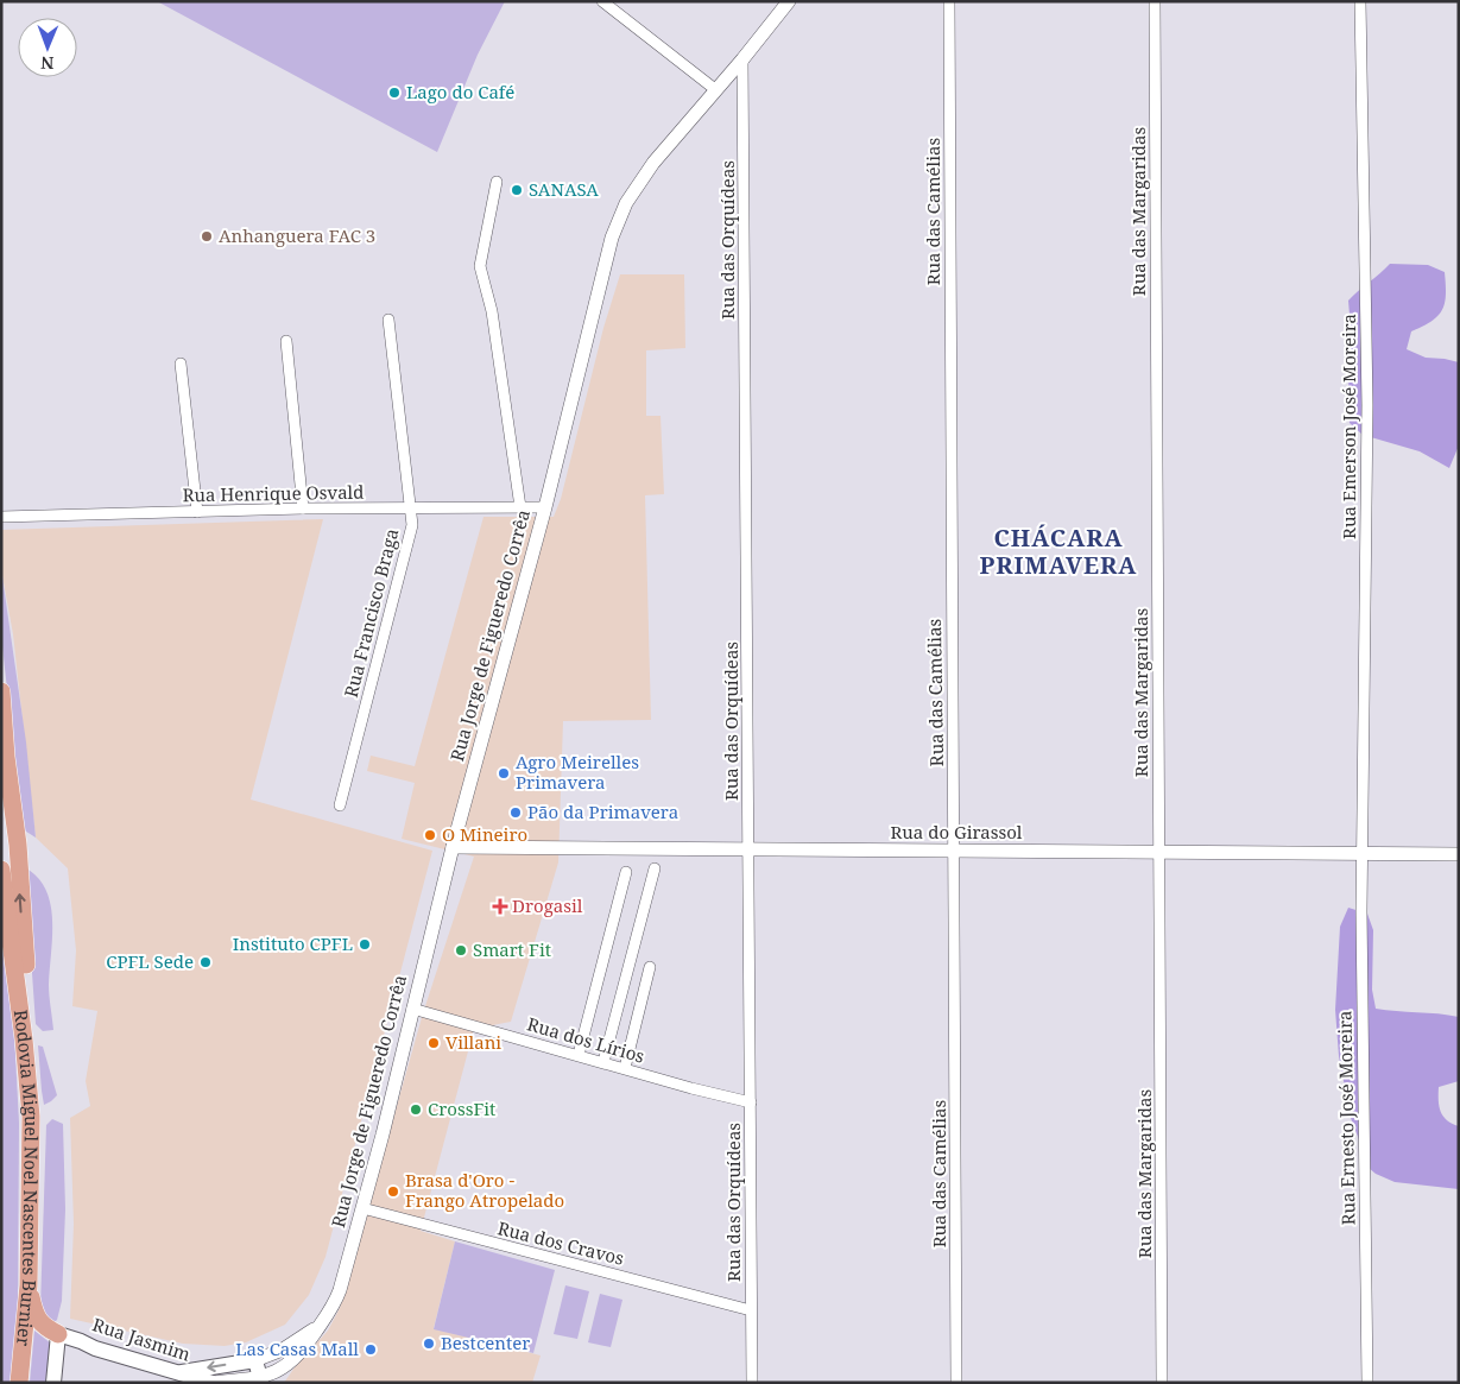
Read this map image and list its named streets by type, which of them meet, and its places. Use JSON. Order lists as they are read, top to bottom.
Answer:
{
  "streets": {
    "highway": ["Rodovia Miguel Noel Nascentes Burnier"],
    "main road": ["Rua Jorge de Figueredo Corrêa", "Rua Jasmim"],
    "street": [
      "Rua das Camélias",
      "Rua das Margaridas",
      "Rua das Orquídeas",
      "Rua Emerson José Moreira",
      "Rua Henrique Osvald",
      "Rua Francisco Braga",
      "Rua do Girassol",
      "Rua dos Lírios",
      "Rua Ernesto José Moreira",
      "Rua dos Cravos"
    ]
  },
  "crossings": [
    ["Rua das Camélias", "Rua do Girassol"],
    ["Rua das Margaridas", "Rua do Girassol"],
    ["Rua das Orquídeas", "Rua Jorge de Figueredo Corrêa"],
    ["Rua das Orquídeas", "Rua do Girassol"],
    ["Rua das Orquídeas", "Rua dos Lírios"],
    ["Rua das Orquídeas", "Rua dos Cravos"],
    ["Rua Emerson José Moreira", "Rua do Girassol"],
    ["Rua Emerson José Moreira", "Rua Ernesto José Moreira"],
    ["Rua Henrique Osvald", "Rua Francisco Braga"],
    ["Rua Henrique Osvald", "Rua Jorge de Figueredo Corrêa"],
    ["Rua Jorge de Figueredo Corrêa", "Rua do Girassol"],
    ["Rua Jorge de Figueredo Corrêa", "Rua dos Lírios"],
    ["Rua Jorge de Figueredo Corrêa", "Rua dos Cravos"],
    ["Rua Jorge de Figueredo Corrêa", "Rua Jasmim"],
    ["Rua do Girassol", "Rua Ernesto José Moreira"]
  ],
  "districts": ["CHÁCARA PRIMAVERA"],
  "places": {
    "other": [
      "Lago do Café",
      "SANASA",
      "Anhanguera FAC 3",
      "Agro Meirelles Primavera",
      "Pão da Primavera",
      "O Mineiro",
      "Instituto CPFL",
      "Smart Fit",
      "CPFL Sede",
      "Villani",
      "CrossFit",
      "Brasa d'Oro - Frango Atropelado",
      "Bestcenter",
      "Las Casas Mall"
    ],
    "health": ["Drogasil"]
  },
  "north": "bottom"
}
